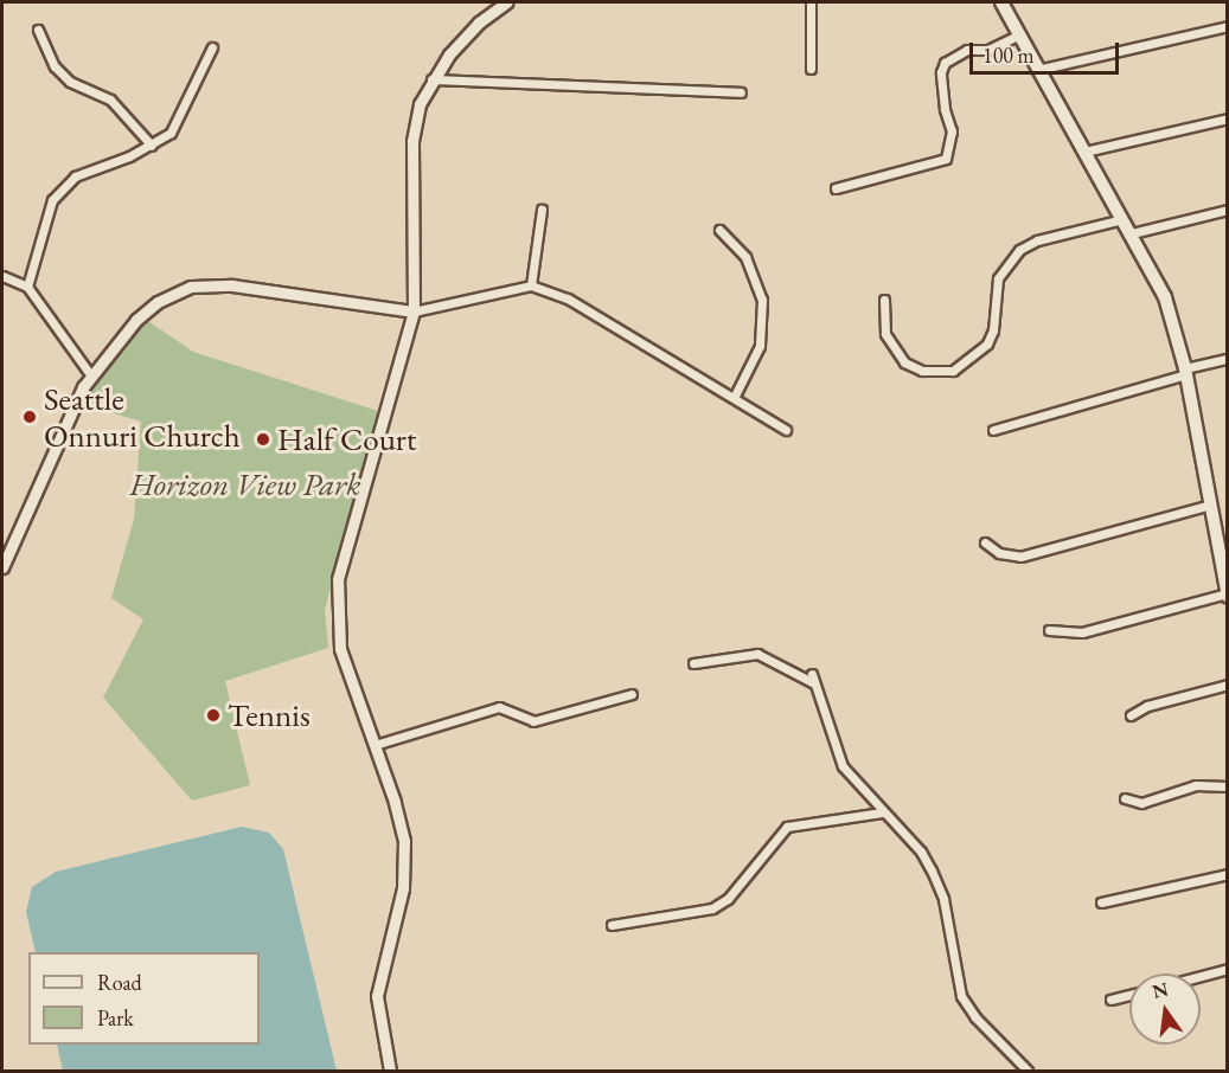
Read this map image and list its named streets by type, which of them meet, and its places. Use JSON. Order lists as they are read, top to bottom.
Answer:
{
  "parks": ["Horizon View Park"],
  "places": ["Seattle Onnuri Church", "Half Court", "Tennis"],
  "legend": ["Road", "Park"],
  "scale_bar": "100 m",
  "north": "top"
}
